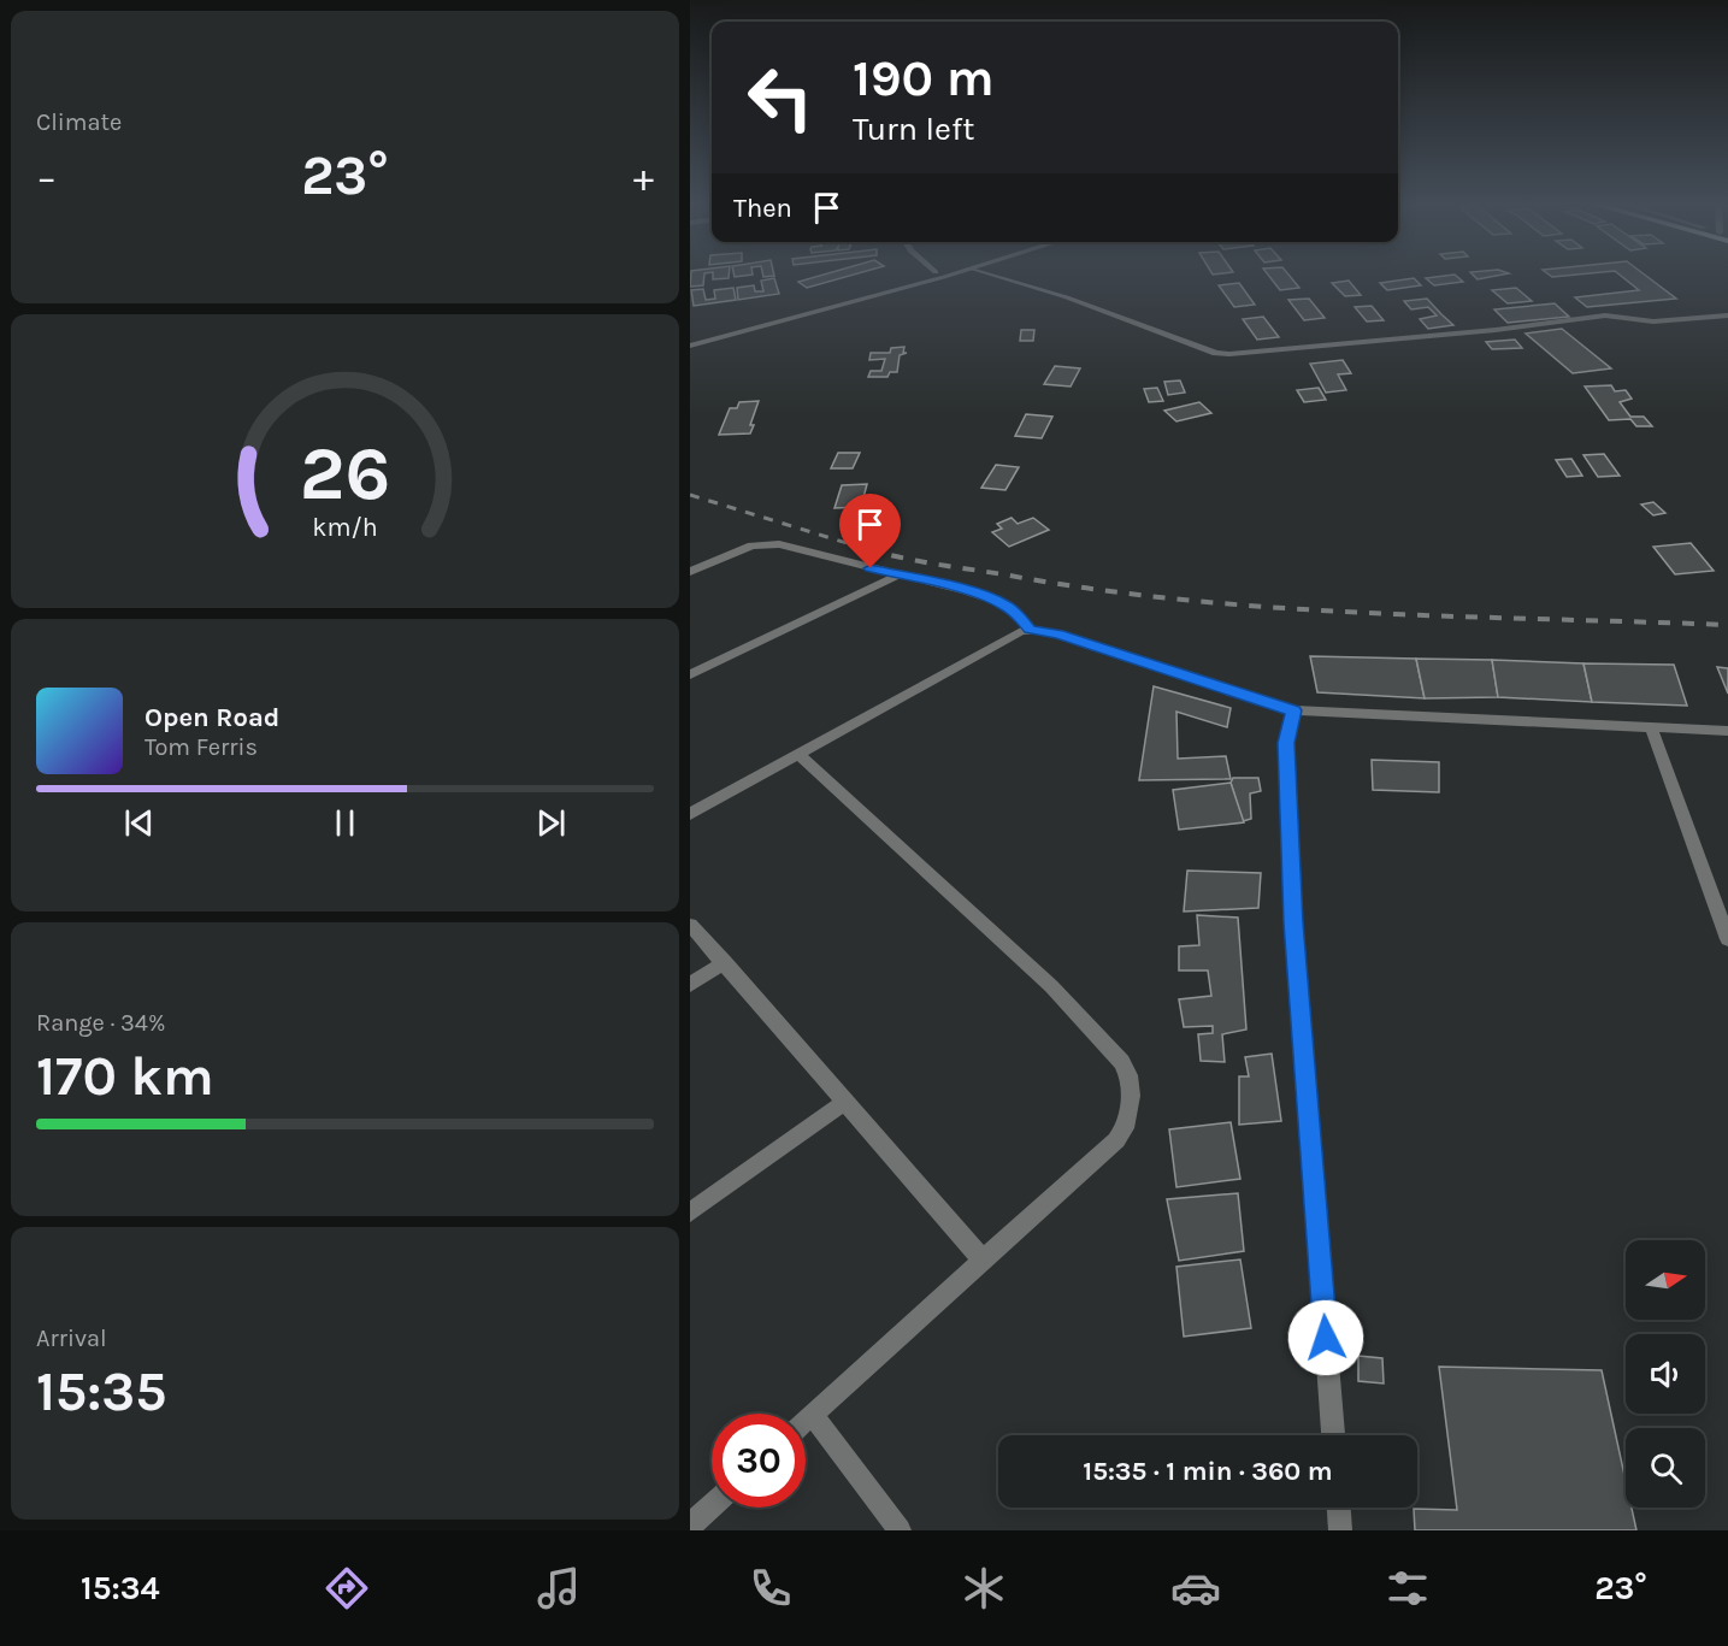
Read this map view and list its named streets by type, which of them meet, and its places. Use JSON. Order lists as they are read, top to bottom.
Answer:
{
  "north": "right",
  "page": {
    "tile": [
      "Climate",
      ["Range · 34%", "170 km"],
      ["Arrival", "15:35"]
    ],
    "turn": ["190 m", "Turn left"],
    "heat": ["−", "23°", "+"],
    "then": "Then",
    "song": ["Open Road", "Tom Ferris"],
    "limit": "30",
    "trip": "15:35 · 1 min · 360 m",
    "tabs": ["15:34", "23°"],
    "gauge": ["26", "km/h"]
  }
}
